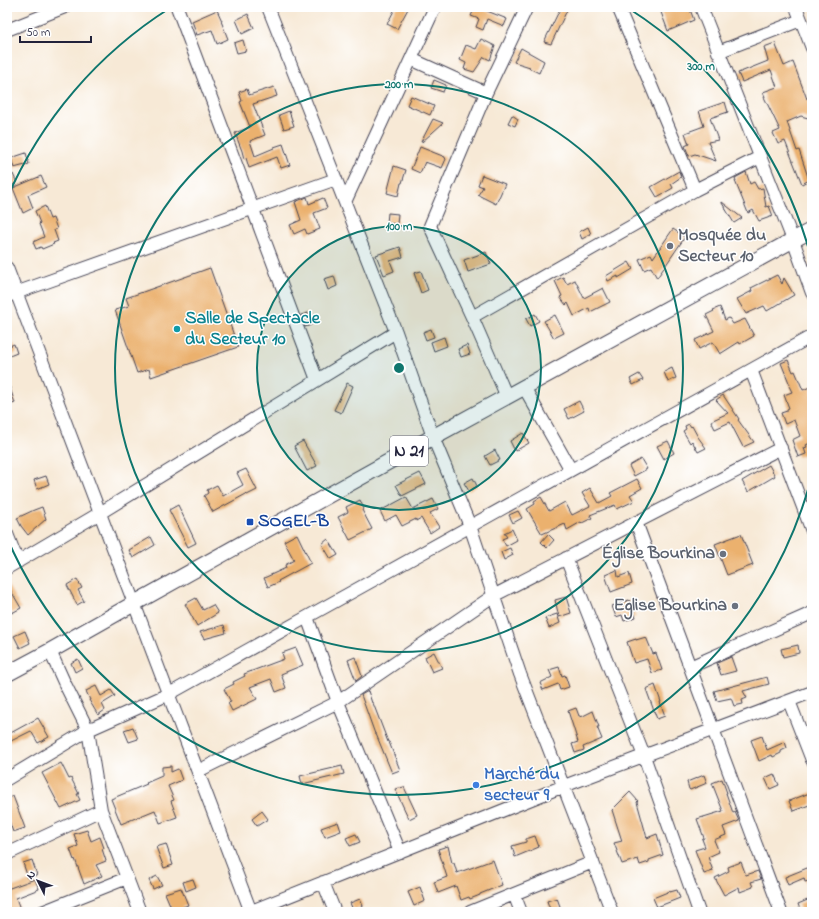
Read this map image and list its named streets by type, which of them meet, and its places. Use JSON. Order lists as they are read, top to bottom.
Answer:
{
  "streets": {
    "main road": ["N 21"]
  },
  "places": {
    "other": [
      "Mosquée du Secteur 10",
      "Salle de Spectacle du Secteur 10",
      "Église Bourkina",
      "Eglise Bourkina",
      "Marché du secteur 9"
    ],
    "transit": ["SOGEL-B"]
  },
  "scale_bar": "50 m",
  "north": "top left",
  "rings": ["300 m", "200 m", "100 m"]
}
